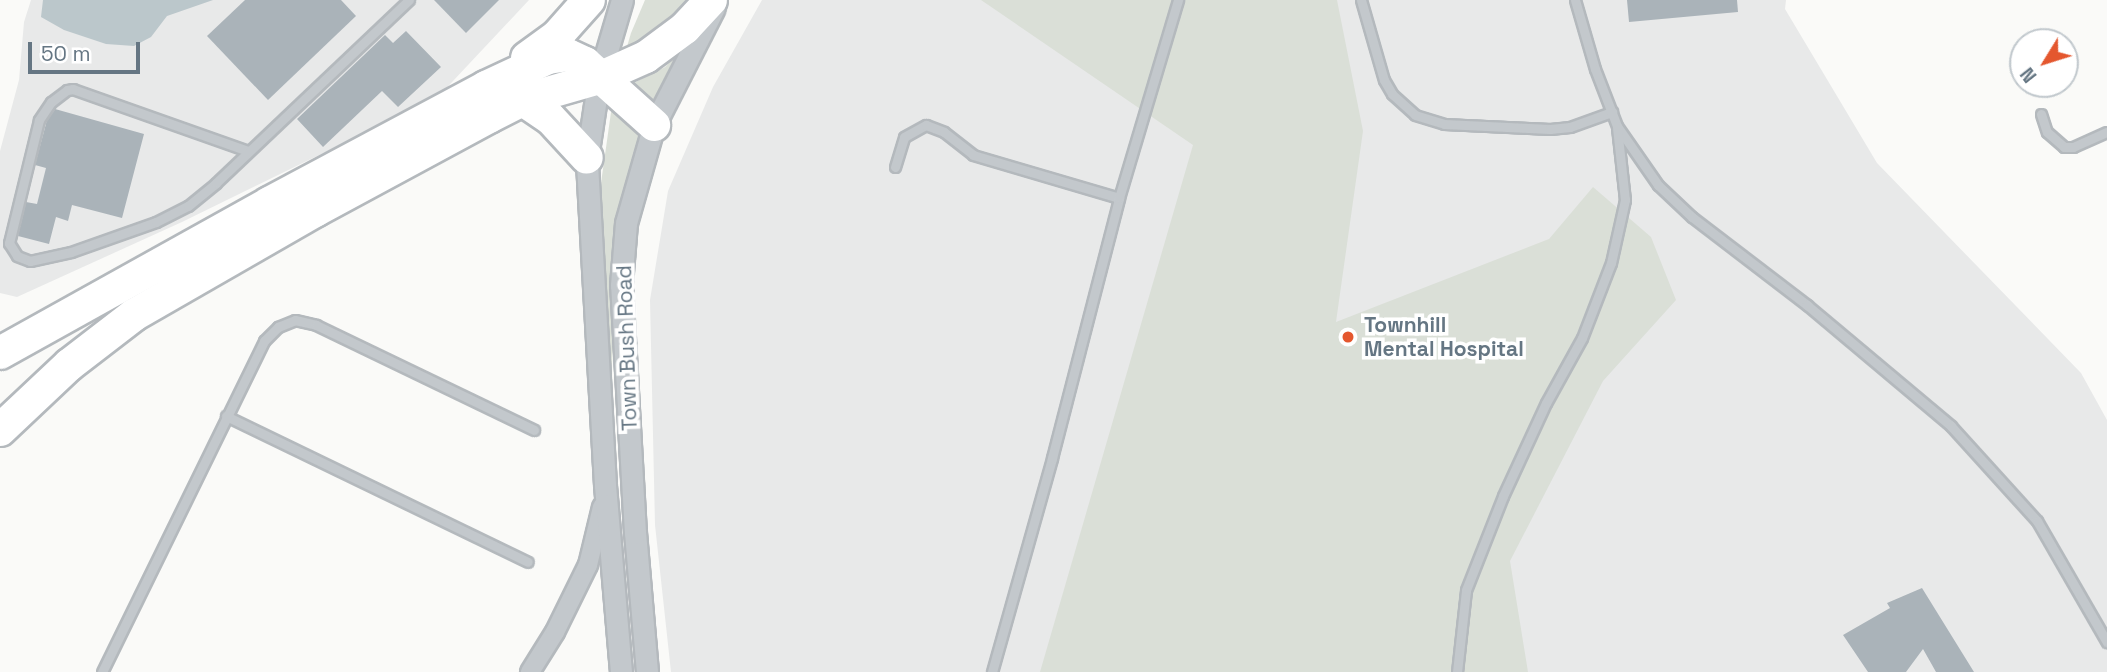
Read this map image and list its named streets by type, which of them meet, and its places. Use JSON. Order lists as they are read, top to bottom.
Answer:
{
  "streets": {
    "street": ["Town Bush Road"]
  },
  "places": ["Townhill Mental Hospital"],
  "scale_bar": "50 m",
  "north": "bottom left"
}
